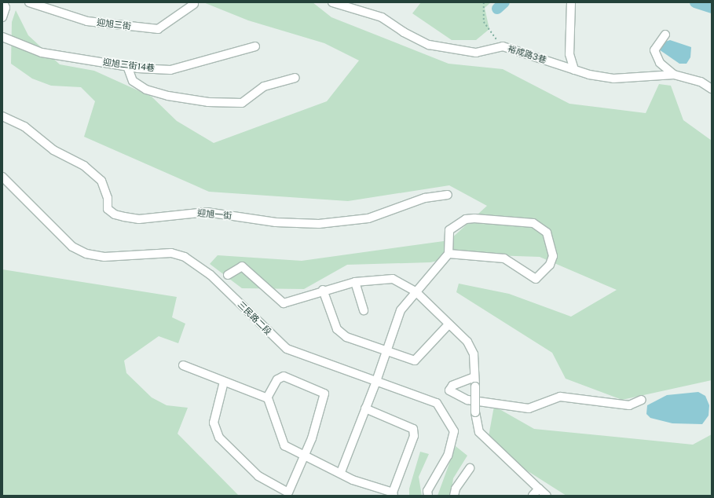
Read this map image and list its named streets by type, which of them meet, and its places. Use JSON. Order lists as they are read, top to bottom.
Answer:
{
  "streets": {
    "street": [
      "迎旭三街",
      "裕成路3巷",
      "迎旭三街14巷",
      "迎旭一街",
      "三民路二段"
    ]
  }
}
